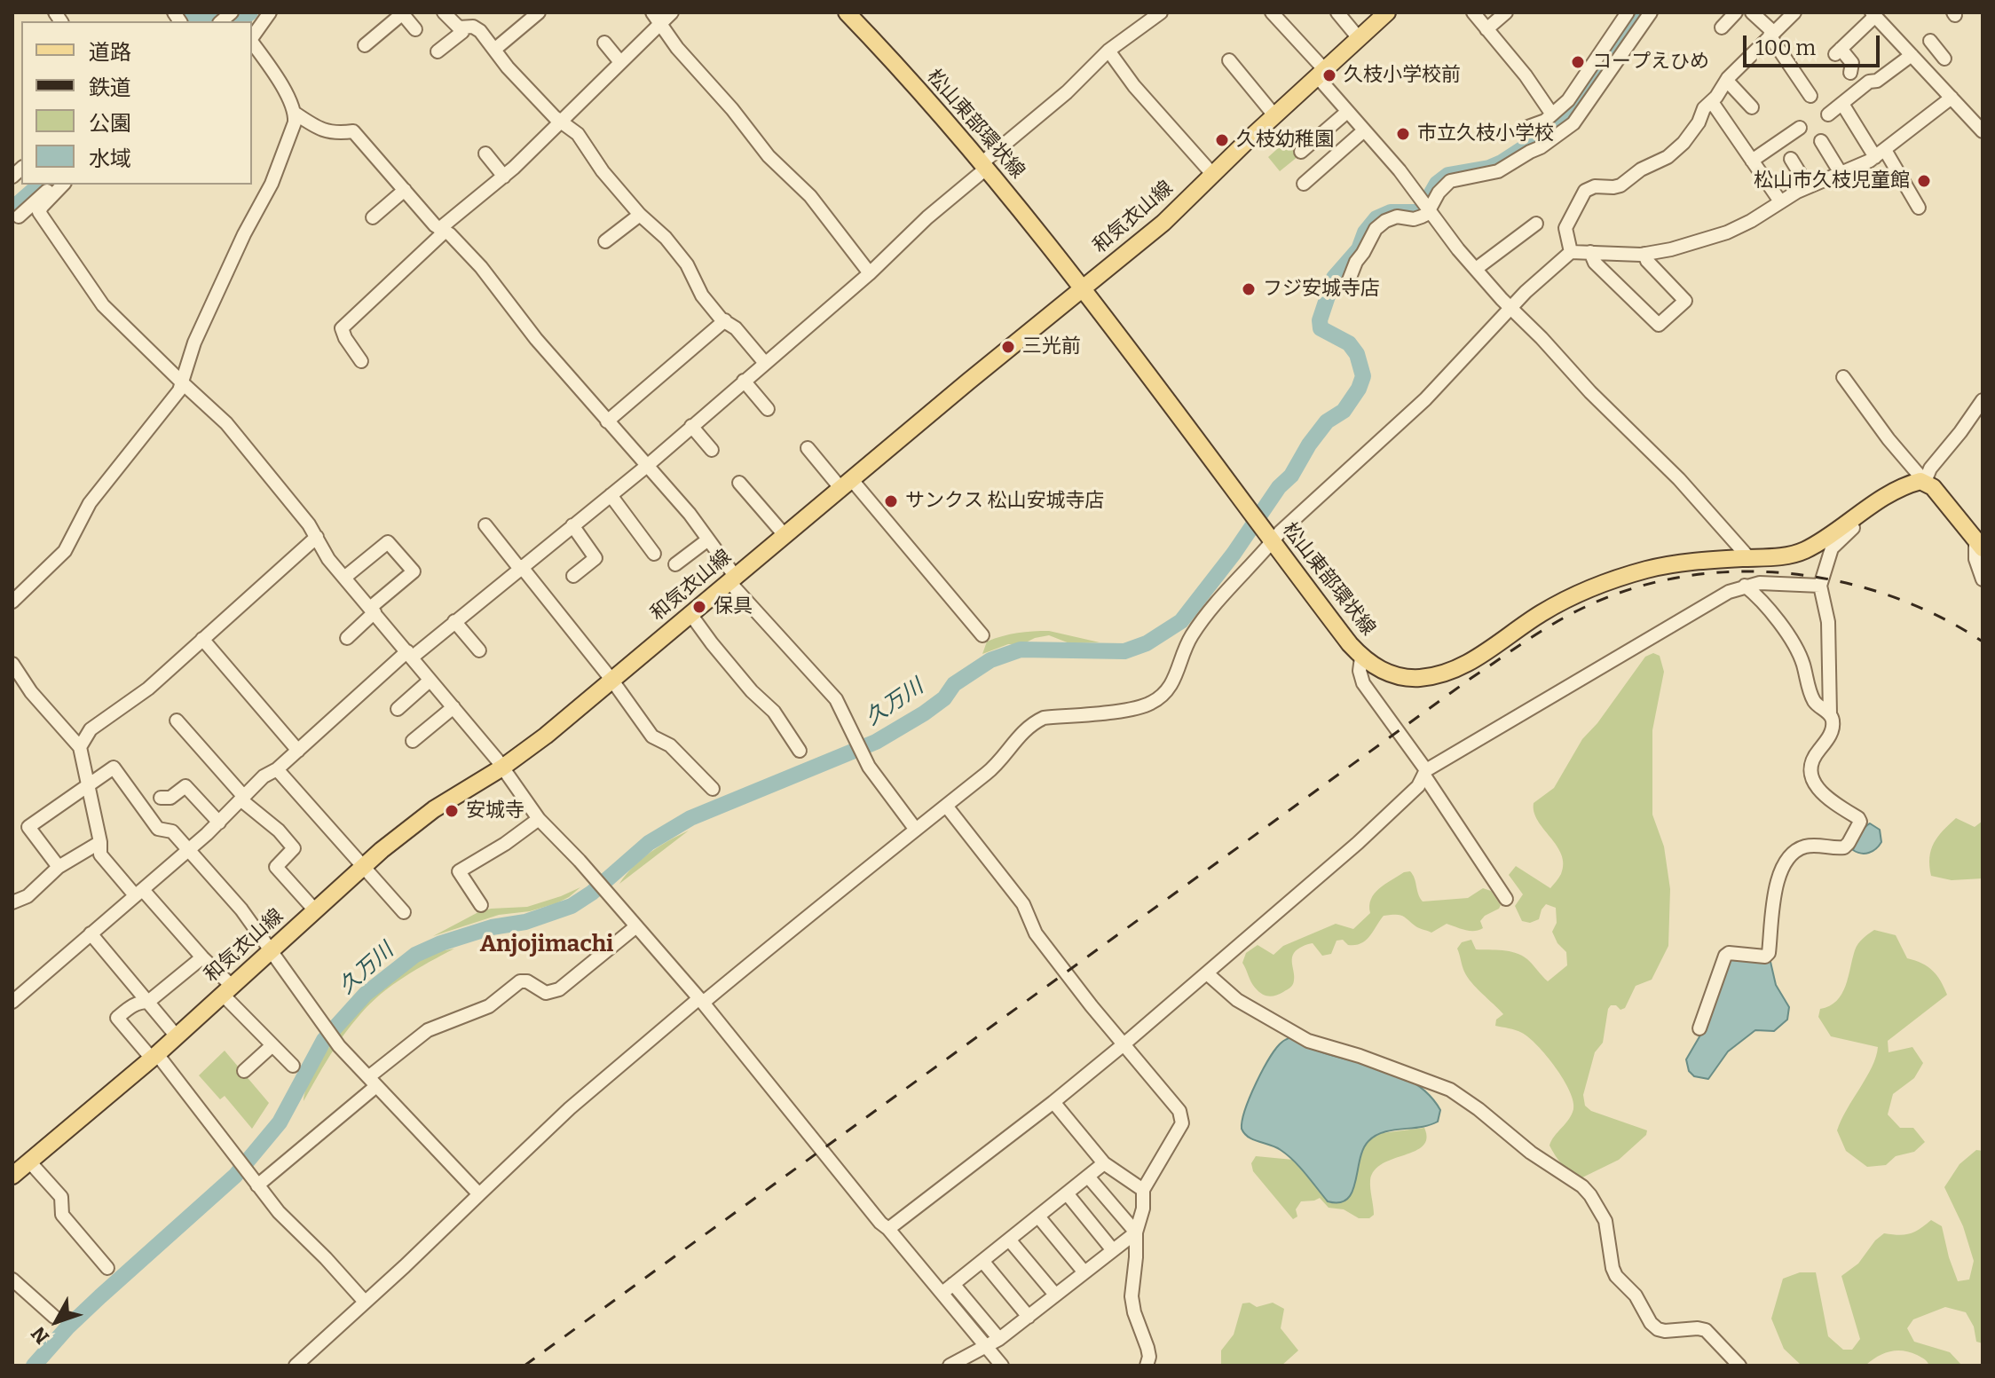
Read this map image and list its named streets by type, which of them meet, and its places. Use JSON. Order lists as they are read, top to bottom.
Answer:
{
  "streets": {
    "main road": ["松山東部環状線", "和気衣山線"]
  },
  "crossings": [
    ["松山東部環状線", "和気衣山線"]
  ],
  "districts": ["Anjojimachi"],
  "water": ["久万川"],
  "places": [
    "コープえひめ",
    "久枝小学校前",
    "市立久枝小学校",
    "久枝幼稚園",
    "松山市久枝児童館",
    "フジ安城寺店",
    "三光前",
    "サンクス 松山安城寺店",
    "保具",
    "安城寺"
  ],
  "legend": [
    "道路",
    "鉄道",
    "公園",
    "水域"
  ],
  "scale_bar": "100 m",
  "north": "bottom left"
}
